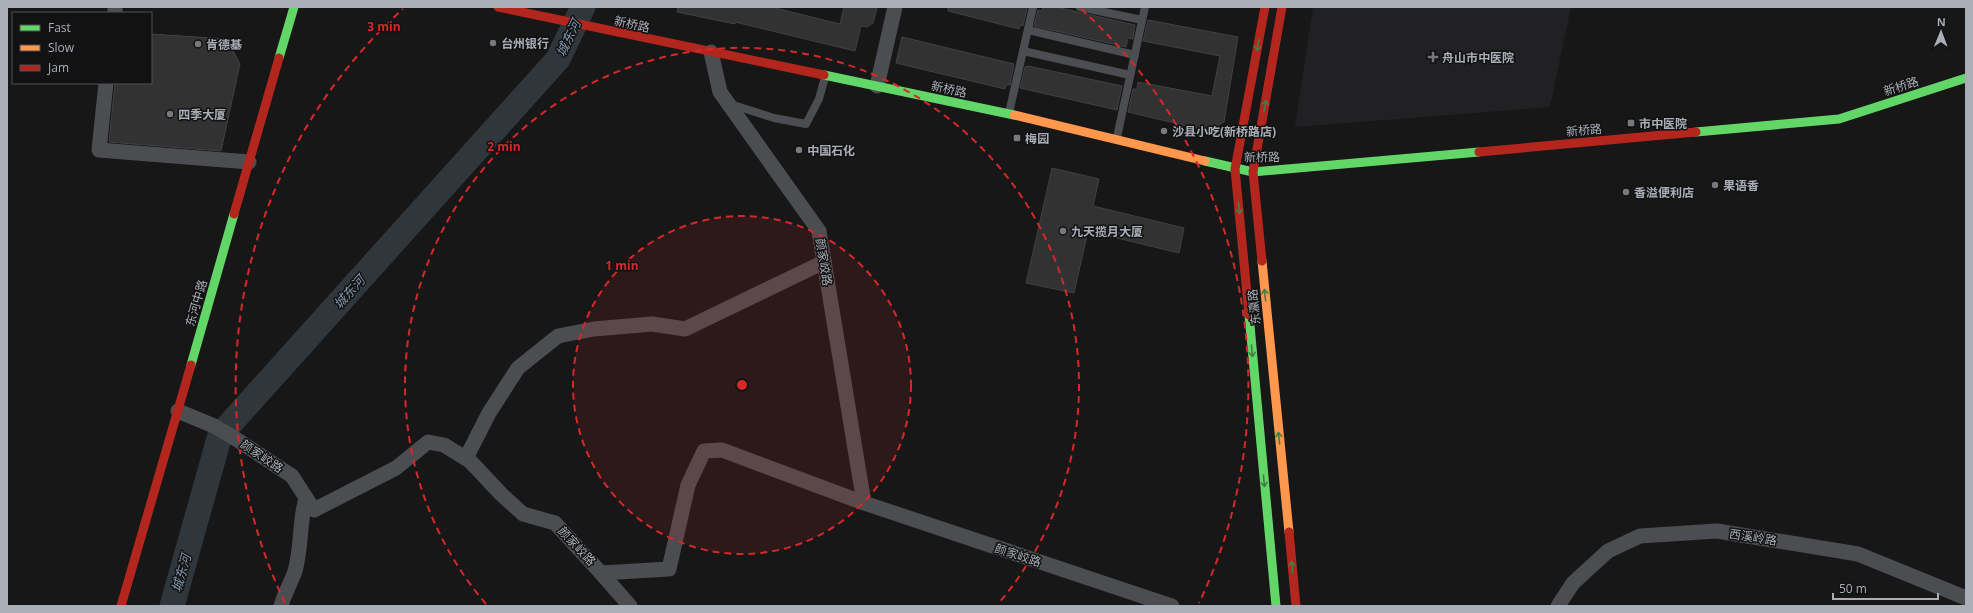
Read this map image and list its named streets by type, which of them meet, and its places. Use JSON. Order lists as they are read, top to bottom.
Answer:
{
  "streets": {
    "street": [
      "新桥路",
      "颜家峧路",
      "东河中路",
      "东瀛路",
      "西溪岭路"
    ]
  },
  "crossings": [
    ["新桥路", "颜家峧路"],
    ["新桥路", "东瀛路"],
    ["颜家峧路", "东河中路"]
  ],
  "water": ["城东河"],
  "places": {
    "other": [
      "台州银行",
      "肯德基",
      "四季大厦",
      "沙县小吃(新桥路店)",
      "中国石化",
      "果语香",
      "香溢便利店",
      "九天揽月大厦"
    ],
    "health": ["舟山市中医院"],
    "transit": ["市中医院", "梅园"]
  },
  "legend": ["Fast", "Slow", "Jam"],
  "scale_bar": "50 m",
  "north": "top",
  "rings": ["3 min", "2 min", "1 min"]
}
